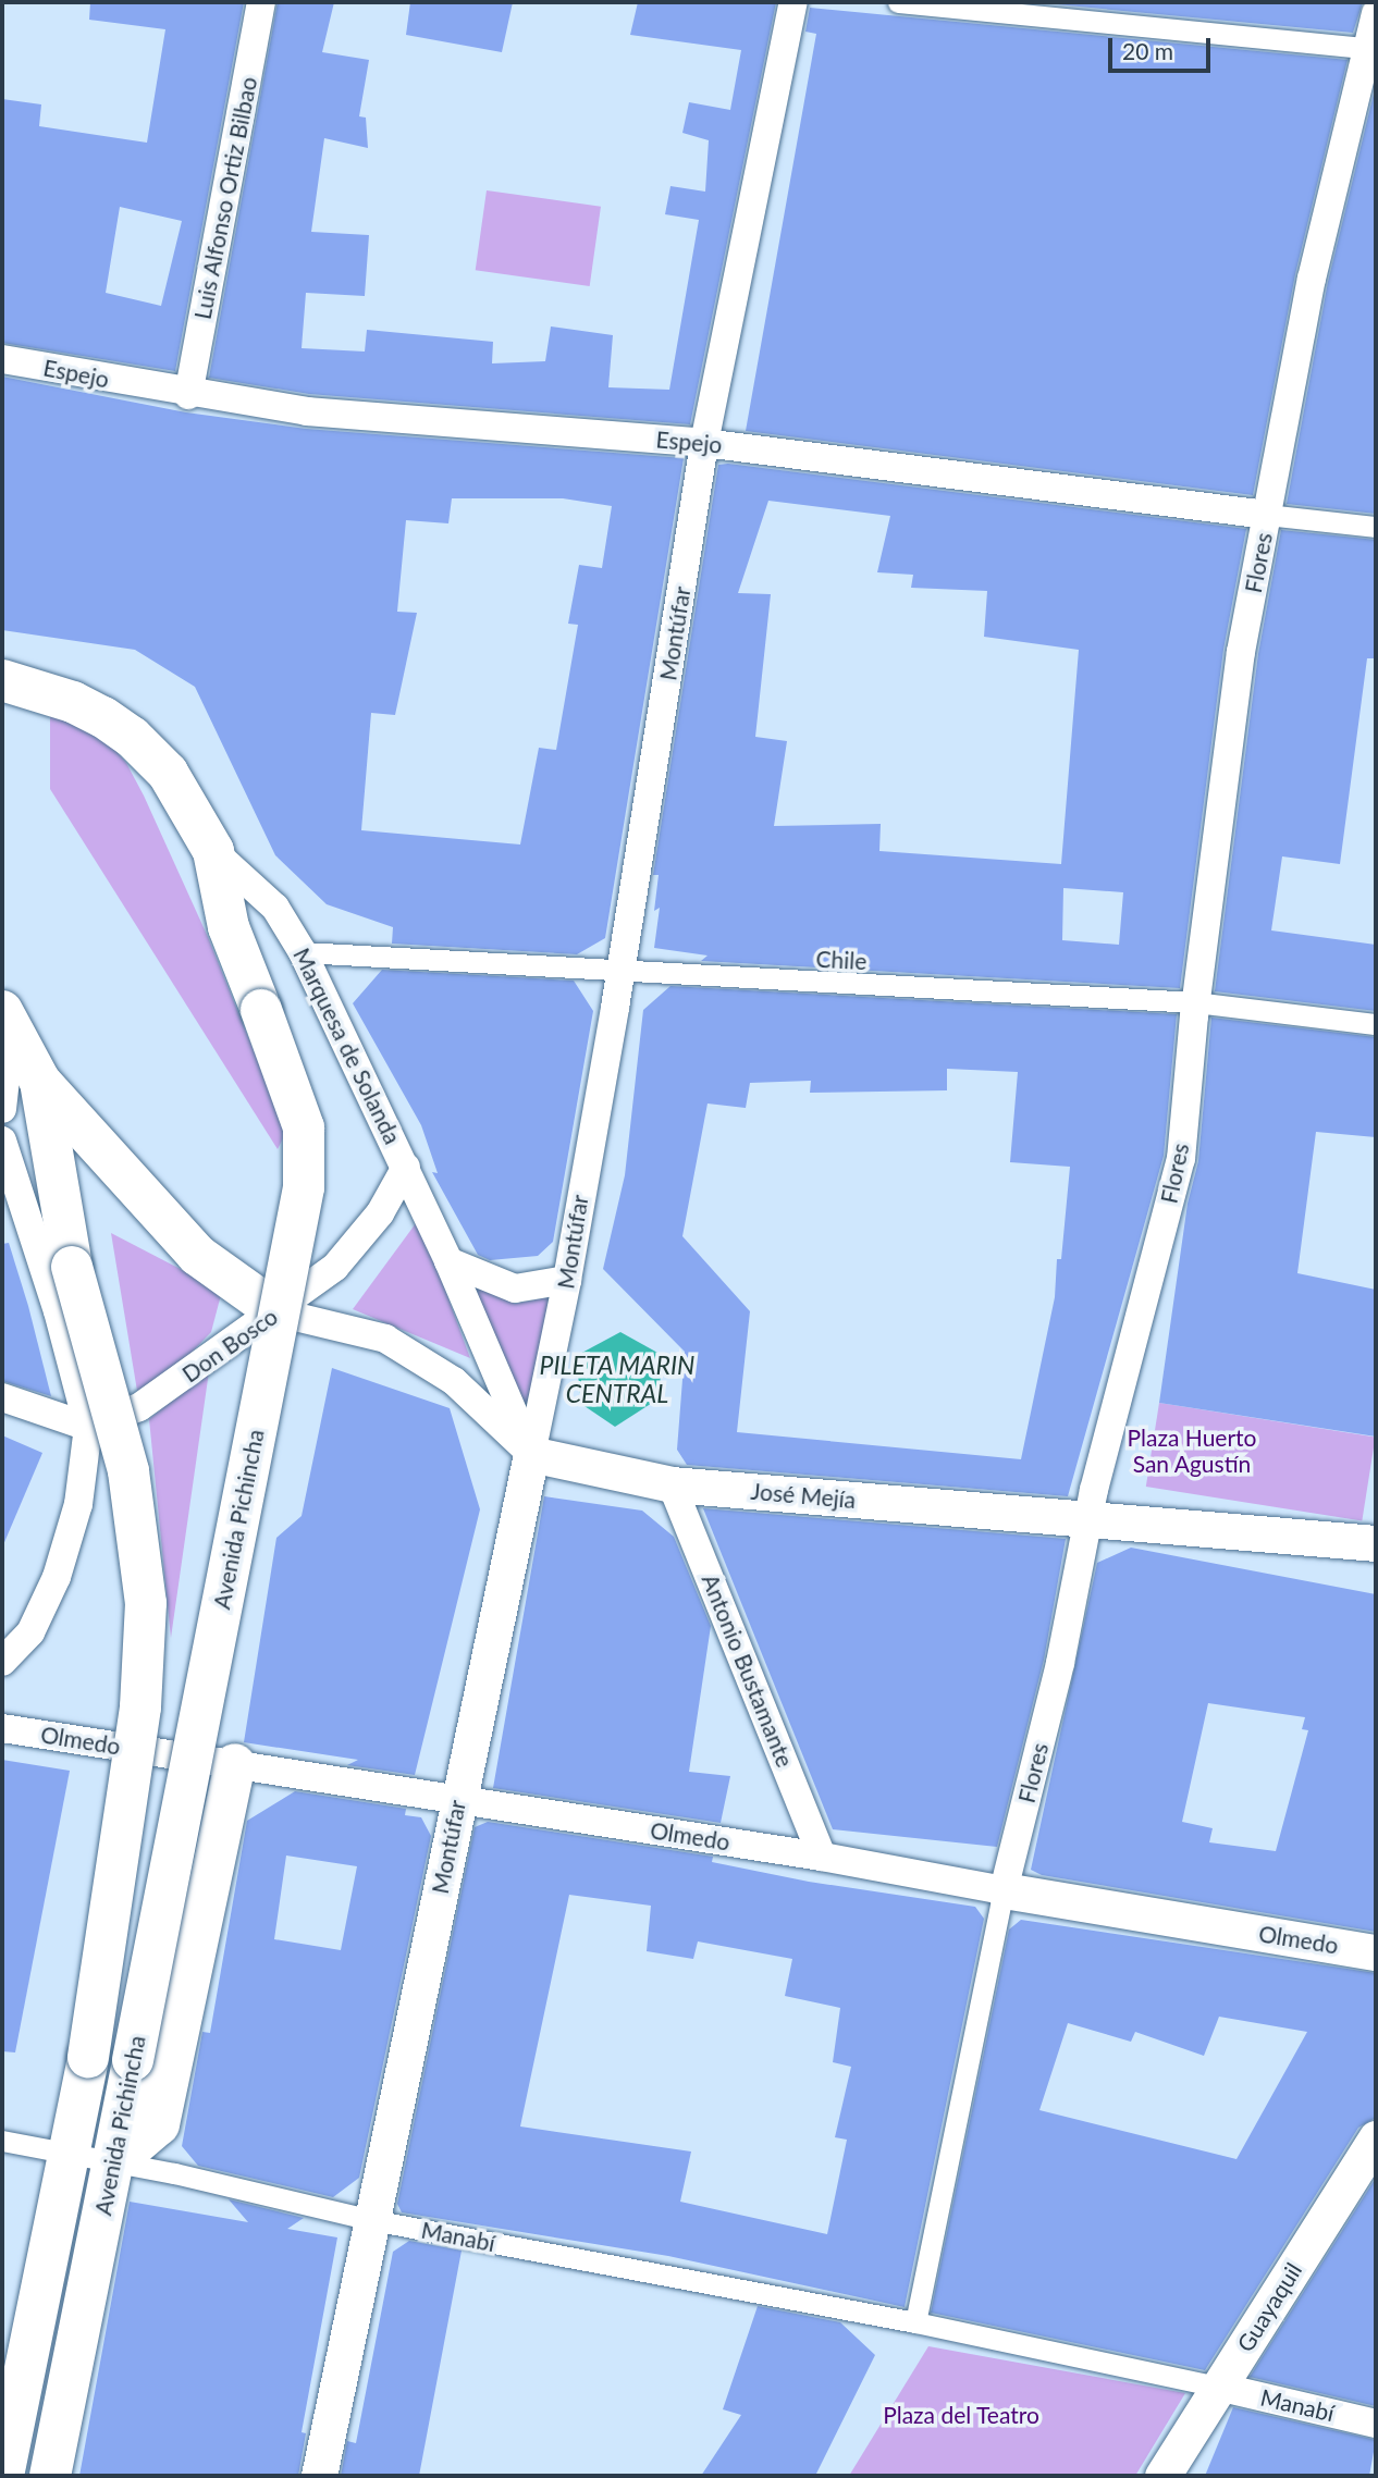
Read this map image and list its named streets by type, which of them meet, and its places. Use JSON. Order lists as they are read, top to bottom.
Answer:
{
  "streets": {
    "main road": ["Avenida Pichincha"],
    "street": [
      "Luis Alfonso Ortiz Bilbao",
      "Espejo",
      "Flores",
      "Montúfar",
      "Chile",
      "Marquesa de Solanda",
      "Don Bosco",
      "José Mejía",
      "Antonio Bustamante",
      "Olmedo",
      "Manabí",
      "Guayaquil"
    ]
  },
  "crossings": [
    ["Luis Alfonso Ortiz Bilbao", "Espejo"],
    ["Espejo", "Flores"],
    ["Espejo", "Montúfar"],
    ["Flores", "Chile"],
    ["Flores", "José Mejía"],
    ["Flores", "Olmedo"],
    ["Flores", "Manabí"],
    ["Montúfar", "Chile"],
    ["Montúfar", "Marquesa de Solanda"],
    ["Montúfar", "José Mejía"],
    ["Montúfar", "Olmedo"],
    ["Montúfar", "Manabí"],
    ["Chile", "Marquesa de Solanda"],
    ["Marquesa de Solanda", "Don Bosco"],
    ["Marquesa de Solanda", "José Mejía"],
    ["Marquesa de Solanda", "Avenida Pichincha"],
    ["José Mejía", "Antonio Bustamante"],
    ["Avenida Pichincha", "Manabí"],
    ["Antonio Bustamante", "Olmedo"],
    ["Manabí", "Guayaquil"]
  ],
  "water": ["PILETA MARIN CENTRAL"],
  "parks": ["Plaza Huerto San Agustín", "Plaza del Teatro"],
  "scale_bar": "20 m"
}
